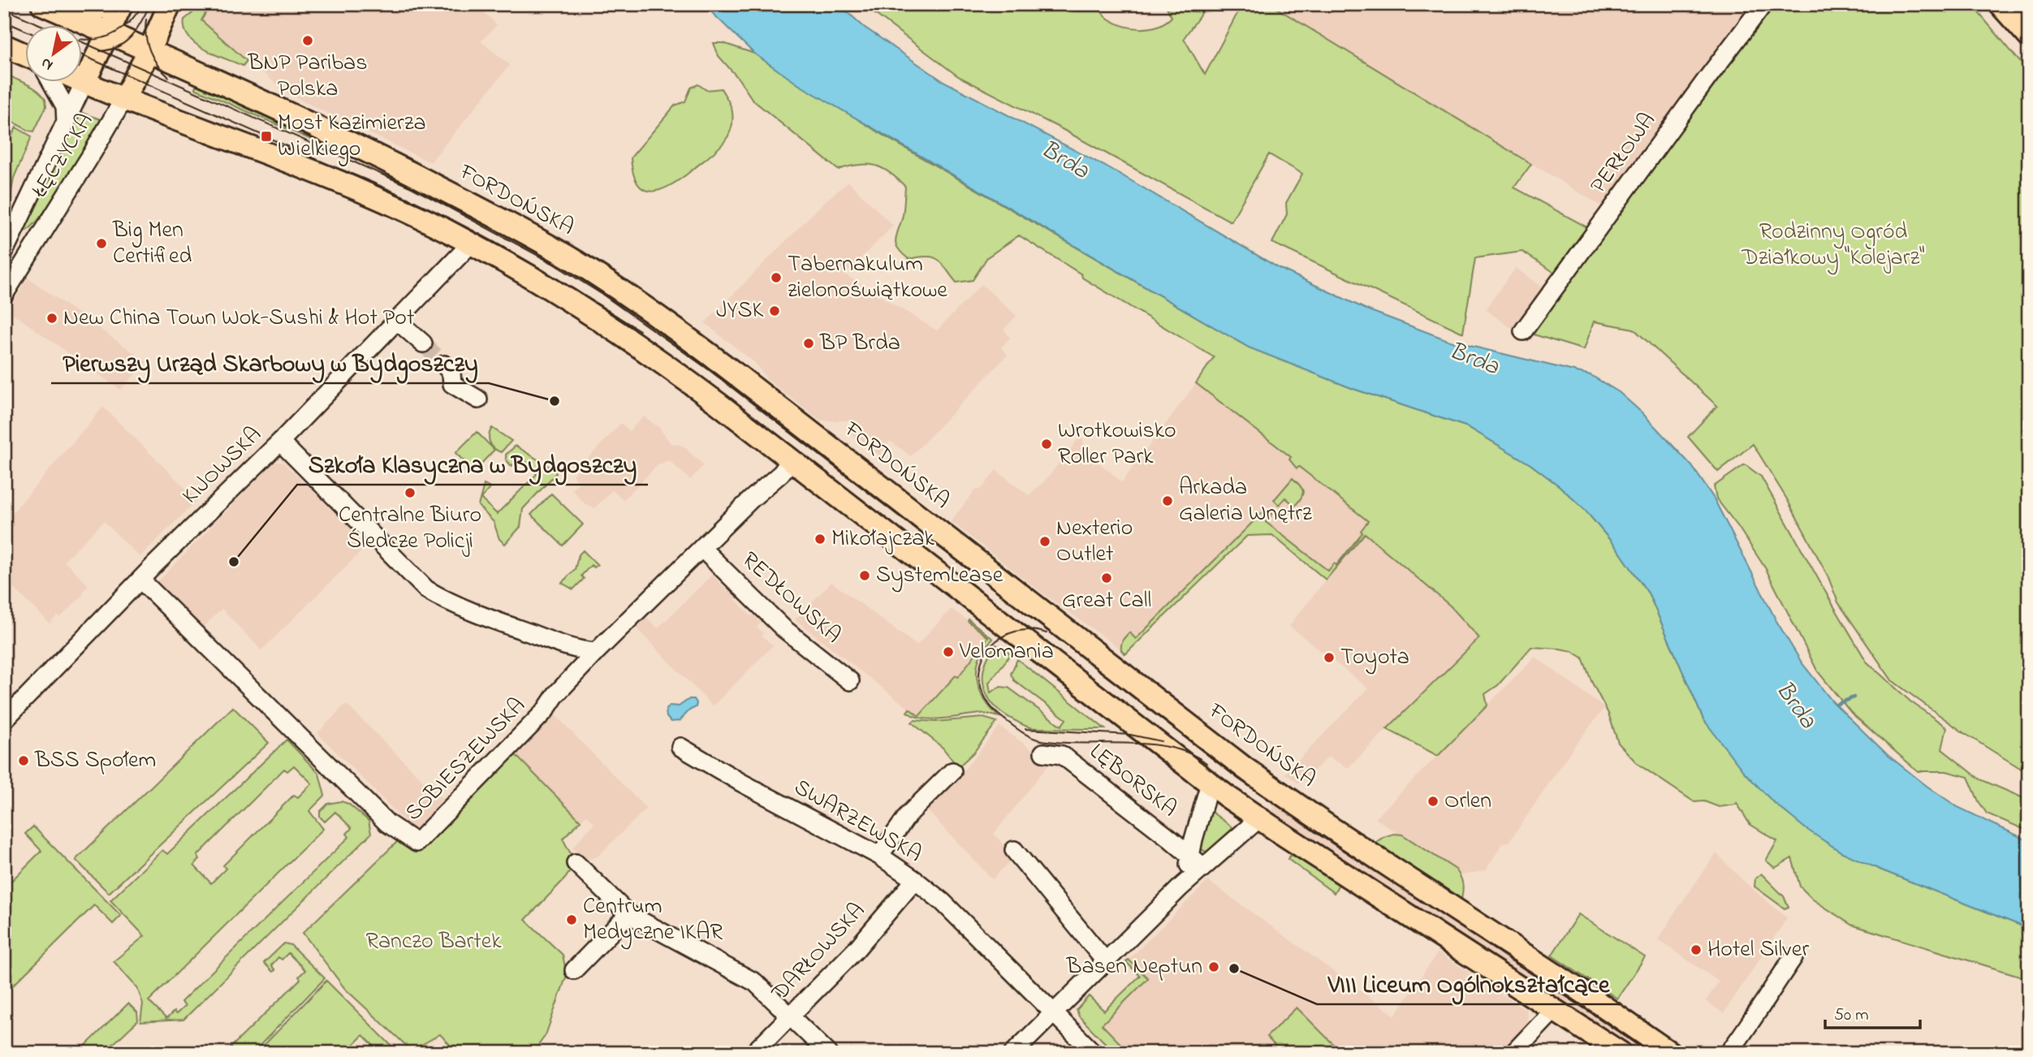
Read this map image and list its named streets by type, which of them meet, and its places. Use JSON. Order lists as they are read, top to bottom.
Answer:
{
  "streets": {
    "main road": ["FORDOŃSKA"],
    "street": [
      "PERŁOWA",
      "ŁĘCZYCKA",
      "KIJOWSKA",
      "REDŁOWSKA",
      "SOBIESZEWSKA",
      "LĘBORSKA",
      "SWARZEWSKA",
      "DARŁOWSKA"
    ]
  },
  "crossings": [
    ["KIJOWSKA", "SOBIESZEWSKA"],
    ["REDŁOWSKA", "SOBIESZEWSKA"],
    ["SWARZEWSKA", "DARŁOWSKA"]
  ],
  "water": ["Brda"],
  "parks": ["Rodzinny Ogród Działkowy \"Kolejarz\"", "Ranczo Bartek"],
  "places": {
    "other": [
      "BNP Paribas Polska",
      "Big Men Certified",
      "Tabernakulum zielonoświątkowe",
      "JYSK",
      "New China Town Wok-Sushi & Hot Pot",
      "BP Brda",
      "Pierwszy Urząd Skarbowy w Bydgoszczy",
      "Wrotkowisko Roller Park",
      "Centralne Biuro Śledcze Policji",
      "Arkada Galeria Wnętrz",
      "Mikołajczak",
      "Nexterio Outlet",
      "Szkoła Klasyczna w Bydgoszczy",
      "SystemLease",
      "Great Call",
      "Velomania",
      "Toyota",
      "BSS Społem",
      "Orlen",
      "Centrum Medyczne IKAR",
      "Hotel Silver",
      "Basen Neptun",
      "VIII Liceum Ogólnokształcące"
    ],
    "transit": ["Most Kazimierza Wielkiego"]
  },
  "scale_bar": "50 m",
  "north": "bottom left"
}
